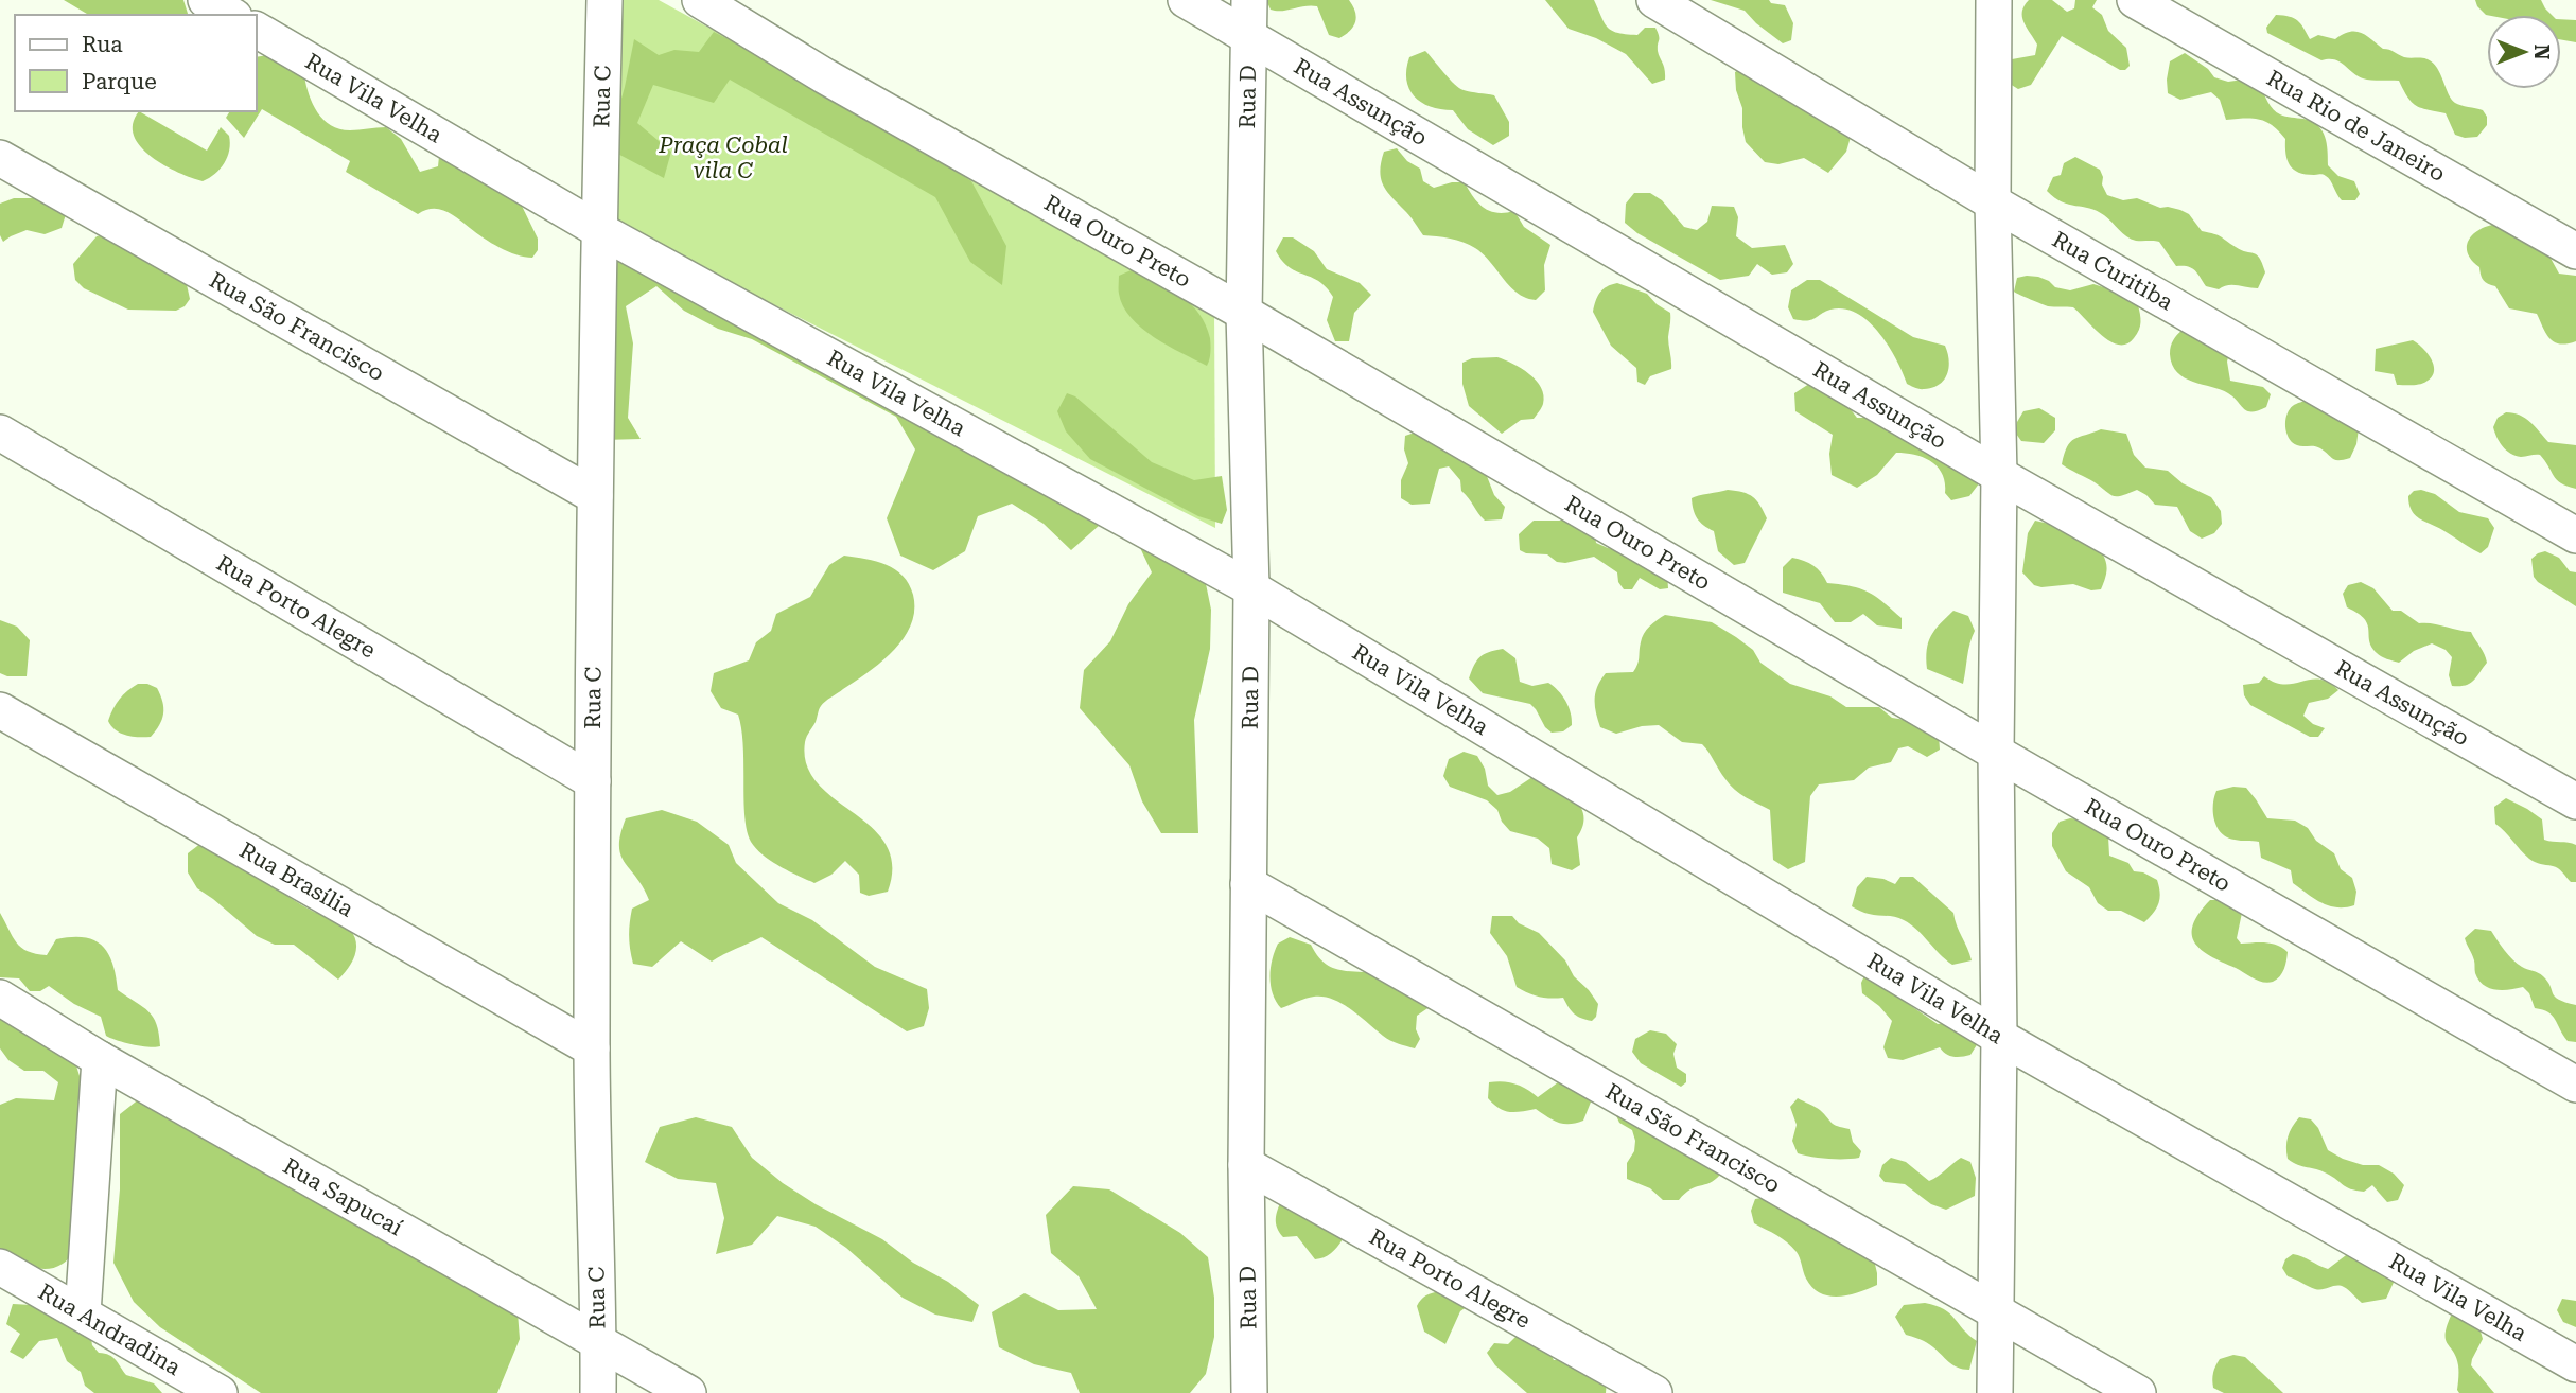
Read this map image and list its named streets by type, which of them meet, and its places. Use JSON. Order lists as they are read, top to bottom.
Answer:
{
  "streets": {
    "street": [
      "Rua C",
      "Rua D",
      "Rua Vila Velha",
      "Rua Assunção",
      "Rua Rio de Janeiro",
      "Rua Ouro Preto",
      "Rua Curitiba",
      "Rua São Francisco",
      "Rua Porto Alegre",
      "Rua Brasília",
      "Rua Sapucaí",
      "Rua Andradina"
    ]
  },
  "crossings": [
    ["Rua C", "Rua Vila Velha"],
    ["Rua C", "Rua São Francisco"],
    ["Rua C", "Rua Porto Alegre"],
    ["Rua C", "Rua Brasília"],
    ["Rua C", "Rua Sapucaí"],
    ["Rua D", "Rua Vila Velha"],
    ["Rua D", "Rua Assunção"],
    ["Rua D", "Rua Ouro Preto"],
    ["Rua D", "Rua São Francisco"],
    ["Rua D", "Rua Porto Alegre"]
  ],
  "parks": ["Praça Cobal vila C"],
  "legend": ["Rua", "Parque"],
  "north": "right"
}
